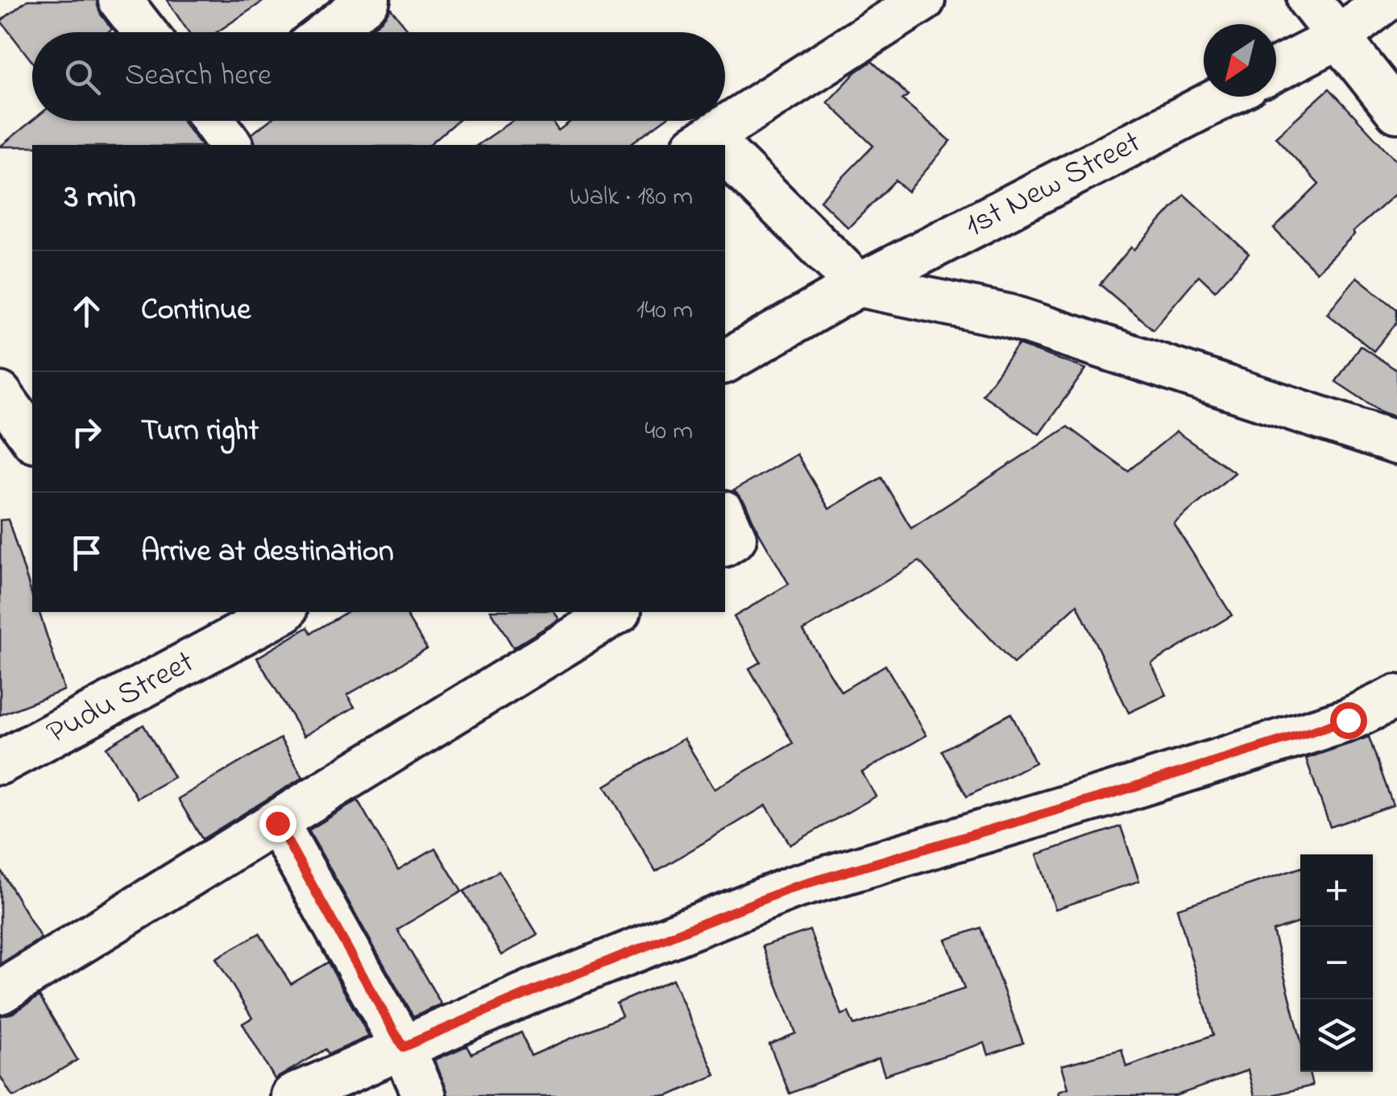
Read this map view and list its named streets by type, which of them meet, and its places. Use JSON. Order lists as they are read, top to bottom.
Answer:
{
  "streets": {
    "street": ["1st New Street", "Pudu Street"]
  },
  "north": "bottom left",
  "page": {
    "search": "Search here",
    "heading": ["3 min", "Walk · 180 m"],
    "list": [
      ["Continue", "140 m"],
      ["Turn right", "40 m"],
      "Arrive at destination"
    ],
    "map_buttons": ["+", "−"]
  }
}
